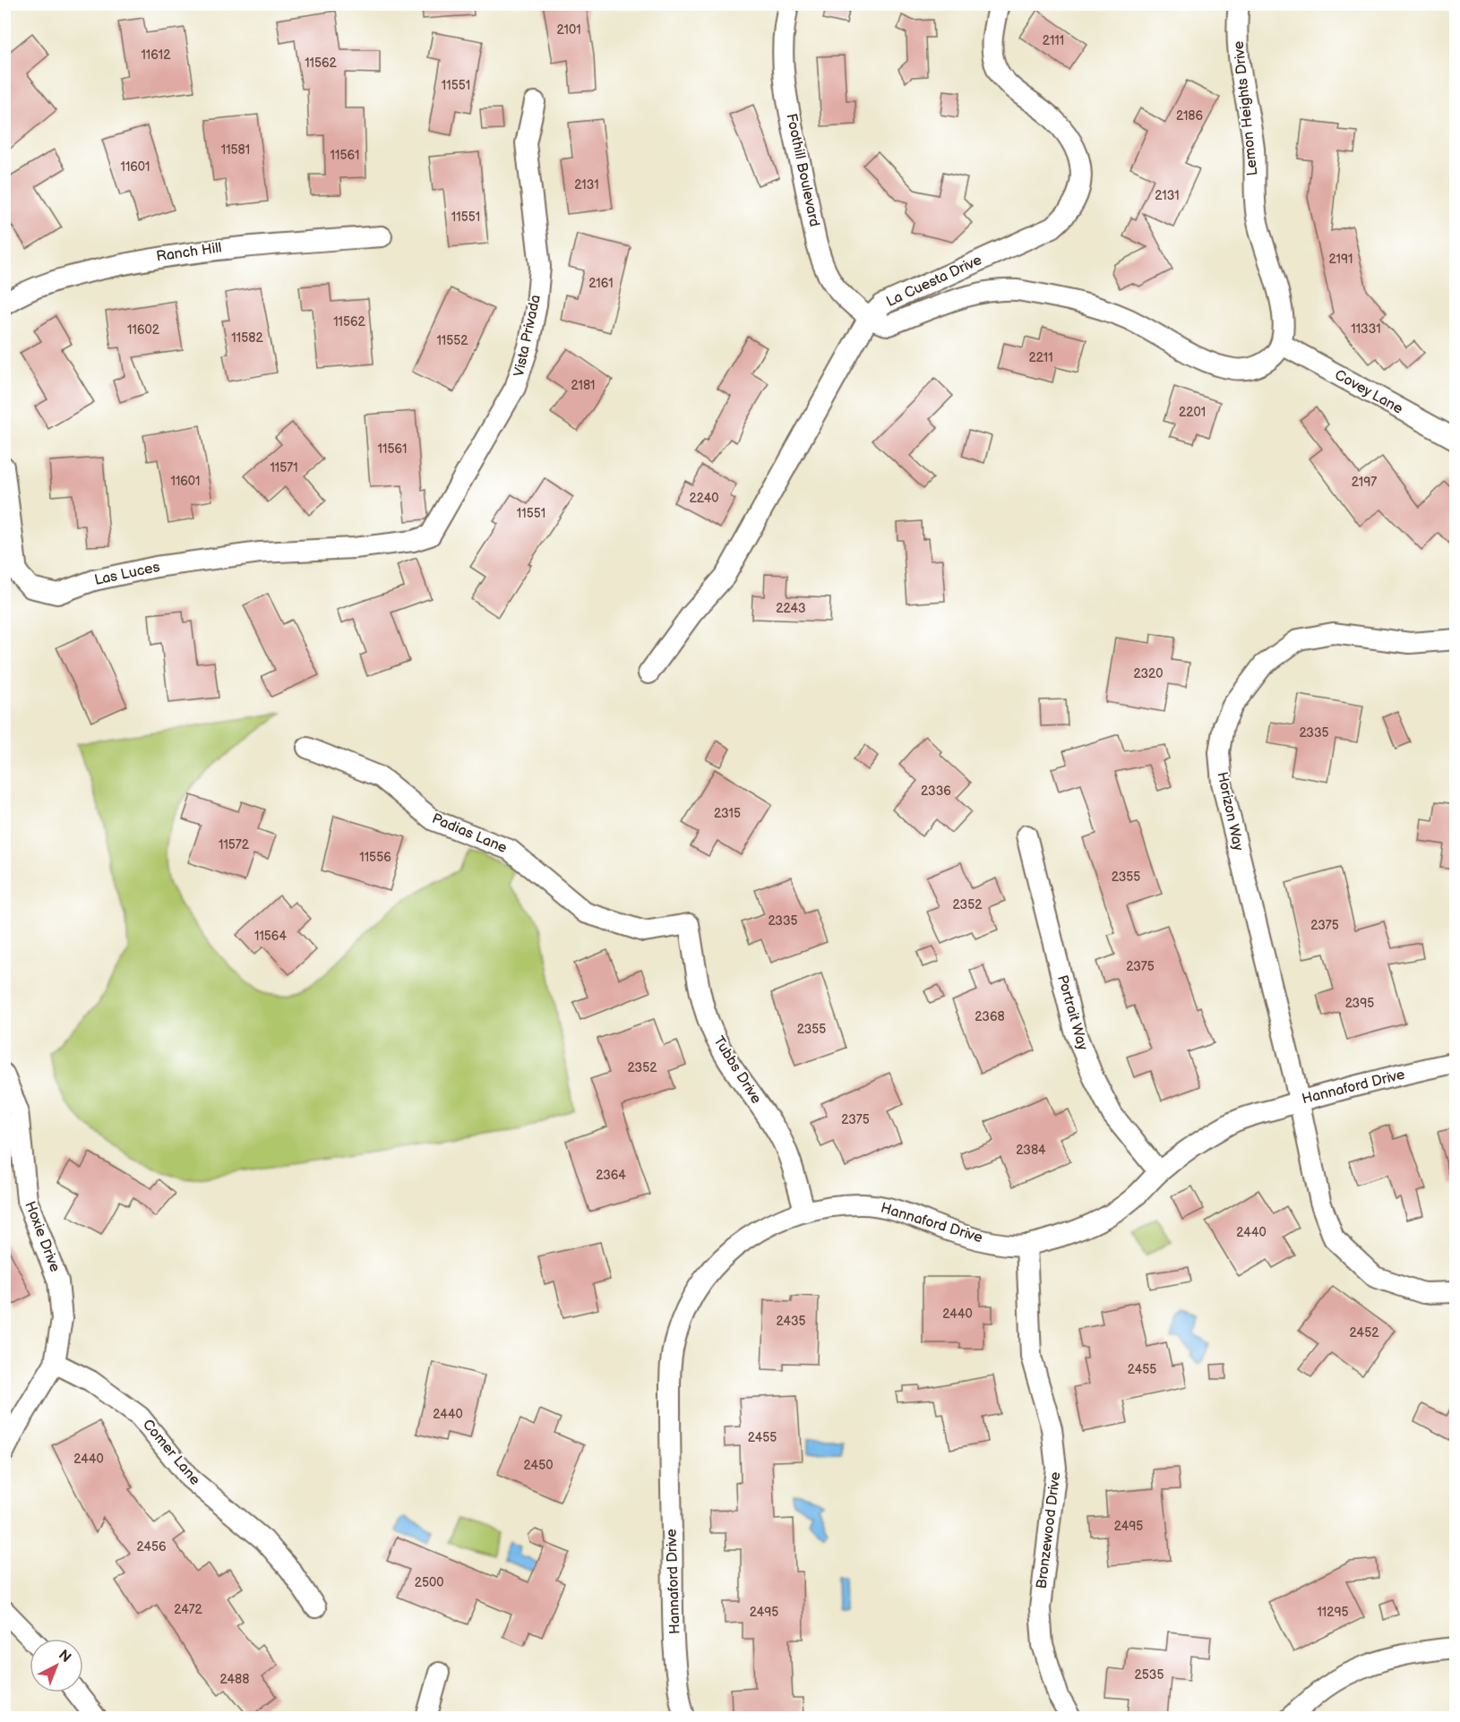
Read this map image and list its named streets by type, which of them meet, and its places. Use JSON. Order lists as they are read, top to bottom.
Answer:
{
  "streets": {
    "street": [
      "Lemon Heights Drive",
      "Foothill Boulevard",
      "Ranch Hill",
      "La Cuesta Drive",
      "Vista Privada",
      "Covey Lane",
      "Las Luces",
      "Horizon Way",
      "Padias Lane",
      "Portrait Way",
      "Tubbs Drive",
      "Hannaford Drive",
      "Hoxie Drive",
      "Comer Lane",
      "Bronzewood Drive"
    ]
  },
  "crossings": [
    ["Lemon Heights Drive", "Covey Lane"],
    ["Foothill Boulevard", "La Cuesta Drive"],
    ["Vista Privada", "Las Luces"],
    ["Horizon Way", "Hannaford Drive"],
    ["Padias Lane", "Tubbs Drive"],
    ["Portrait Way", "Hannaford Drive"],
    ["Tubbs Drive", "Hannaford Drive"],
    ["Hannaford Drive", "Bronzewood Drive"],
    ["Hoxie Drive", "Comer Lane"]
  ],
  "house_numbers": [
    "2101",
    "2111",
    "11612",
    "11562",
    "11551",
    "2186",
    "11581",
    "11561",
    "11601",
    "2131",
    "2131",
    "11551",
    "2191",
    "2161",
    "11562",
    "11331",
    "11602",
    "11582",
    "11552",
    "2211",
    "2181",
    "2201",
    "11561",
    "11571",
    "11601",
    "2197",
    "2240",
    "11551",
    "2243",
    "2320",
    "2335",
    "2336",
    "2315",
    "11572",
    "11556",
    "2355",
    "2352",
    "2335",
    "2375",
    "11564",
    "2375",
    "2395",
    "2368",
    "2355",
    "2352",
    "2375",
    "2384",
    "2364",
    "2440",
    "2440",
    "2435",
    "2452",
    "2455",
    "2440",
    "2455",
    "2440",
    "2450",
    "2495",
    "2456",
    "2500",
    "2472",
    "2495",
    "11295",
    "2535",
    "2488"
  ],
  "north": "top right"
}
